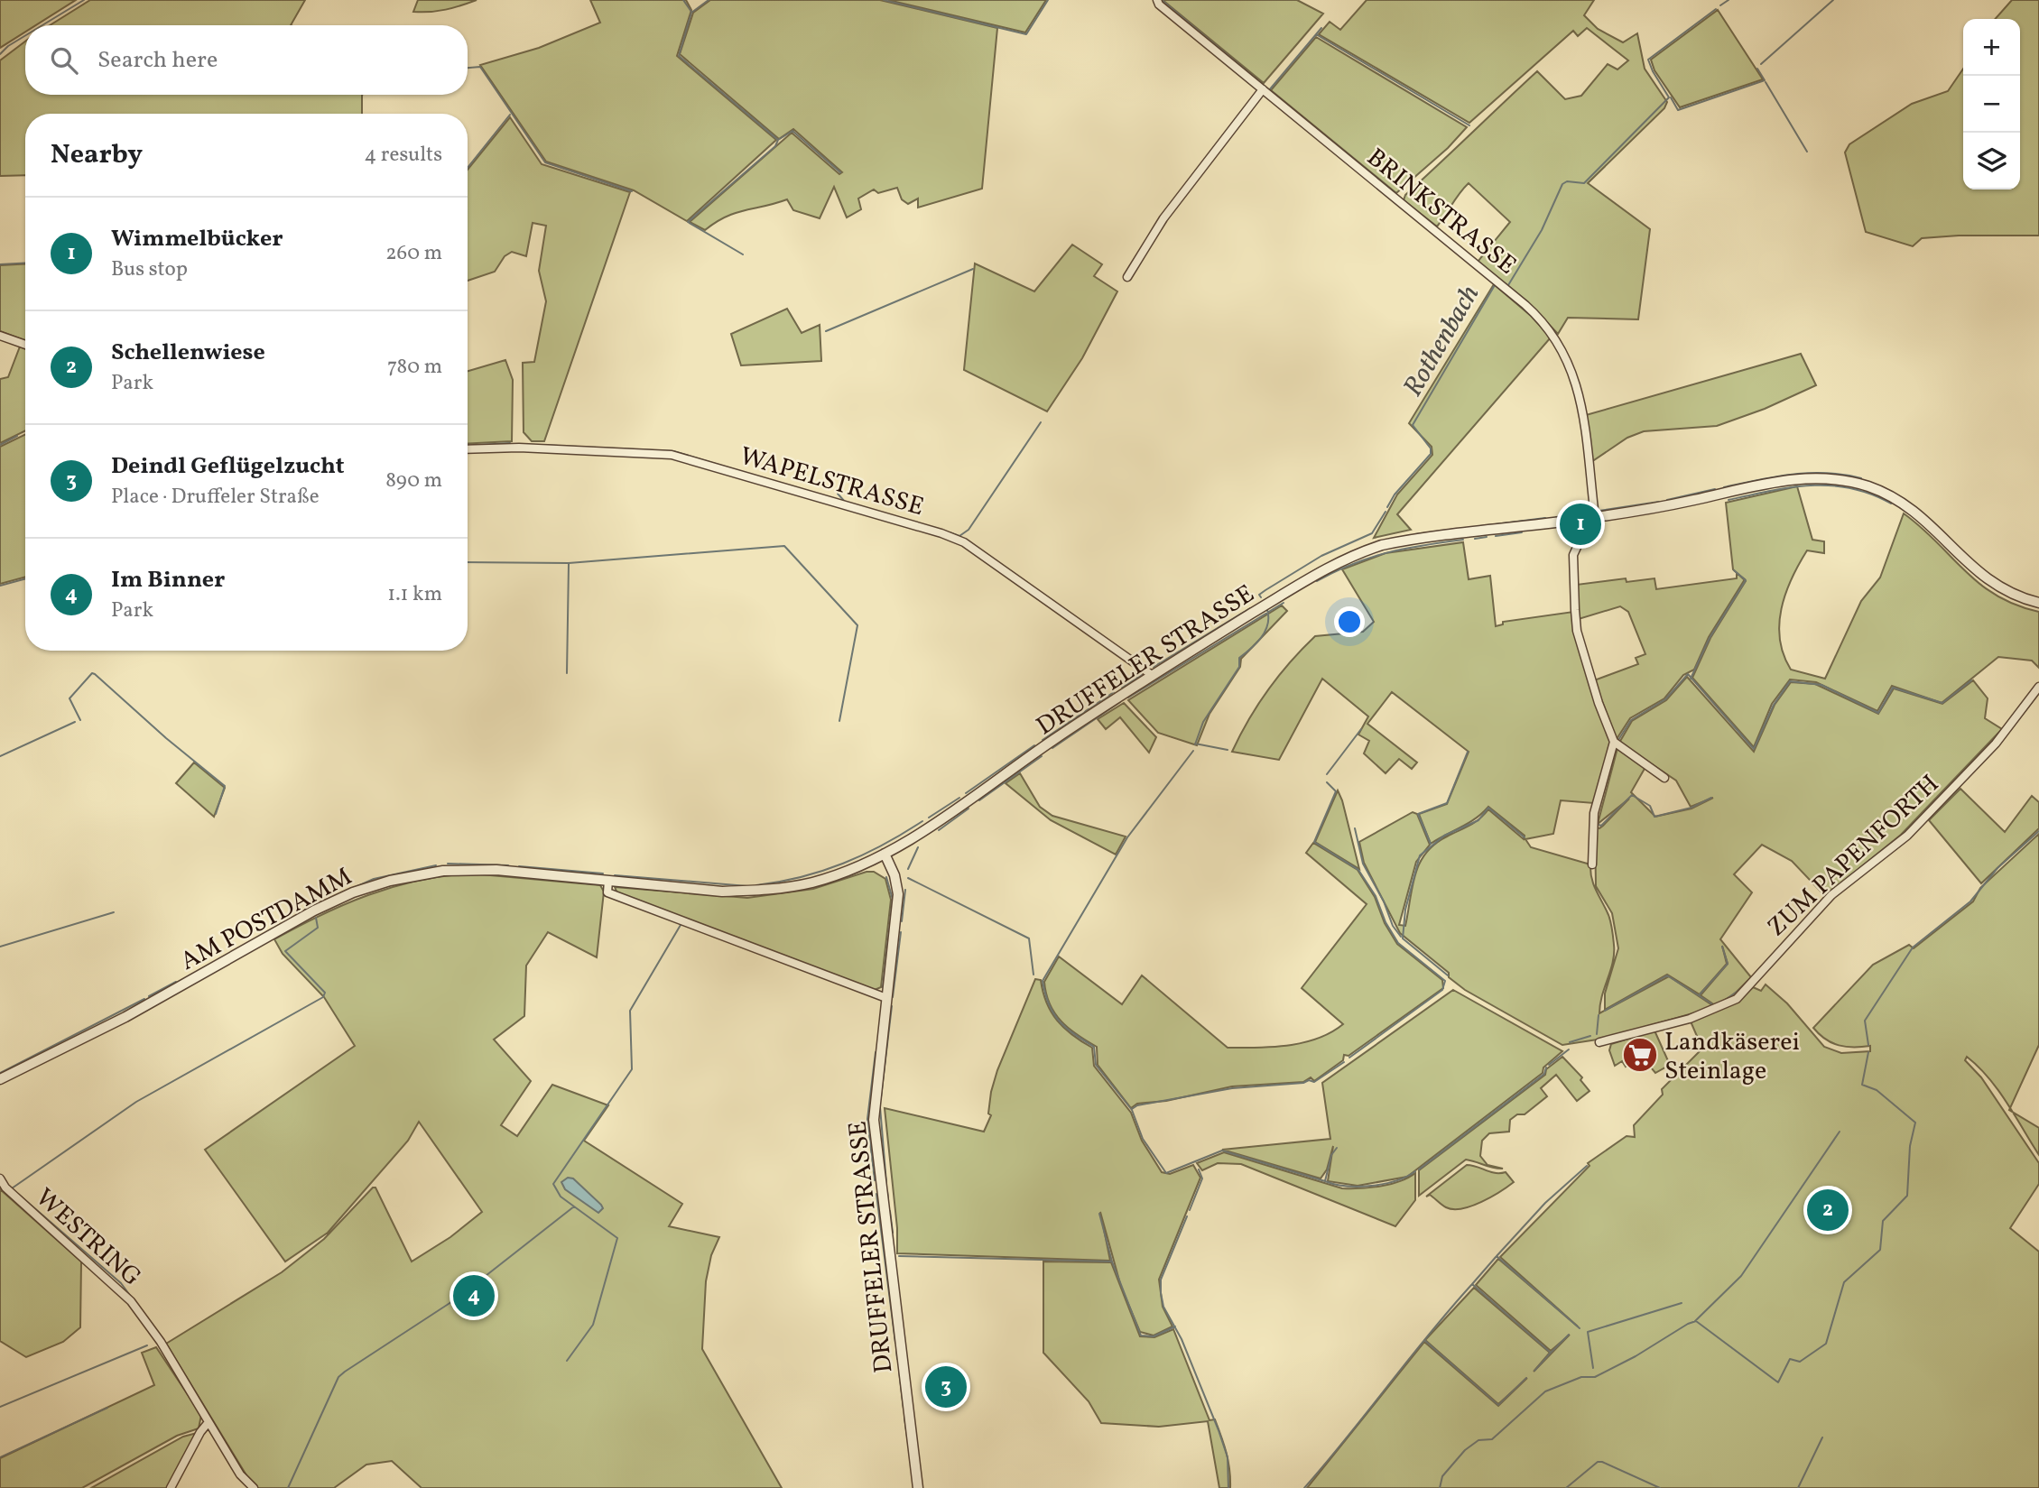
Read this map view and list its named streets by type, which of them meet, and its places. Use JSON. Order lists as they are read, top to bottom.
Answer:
{
  "streets": {
    "street": [
      "BRINKSTRASSE",
      "WAPELSTRASSE",
      "DRUFFELER STRASSE",
      "ZUM PAPENFORTH",
      "AM POSTDAMM",
      "WESTRING"
    ]
  },
  "crossings": [
    ["BRINKSTRASSE", "DRUFFELER STRASSE"],
    ["WAPELSTRASSE", "DRUFFELER STRASSE"],
    ["DRUFFELER STRASSE", "AM POSTDAMM"]
  ],
  "water": ["Rothenbach"],
  "places": {
    "supermarket": ["Landkäserei Steinlage"]
  },
  "page": {
    "map_buttons": ["+", "−"],
    "search": "Search here",
    "heading": ["Nearby", "4 results"],
    "list": [
      {
        "mark": "1",
        "name": "Wimmelbücker",
        "note": "Bus stop",
        "value": "260 m"
      },
      {
        "mark": "2",
        "name": "Schellenwiese",
        "note": "Park",
        "value": "780 m"
      },
      {
        "mark": "3",
        "name": "Deindl Geflügelzucht",
        "note": "Place · Druffeler Straße",
        "value": "890 m"
      },
      {
        "mark": "4",
        "name": "Im Binner",
        "note": "Park",
        "value": "1.1 km"
      }
    ],
    "pins": [
      "1",
      "2",
      "4",
      "3"
    ]
  }
}
